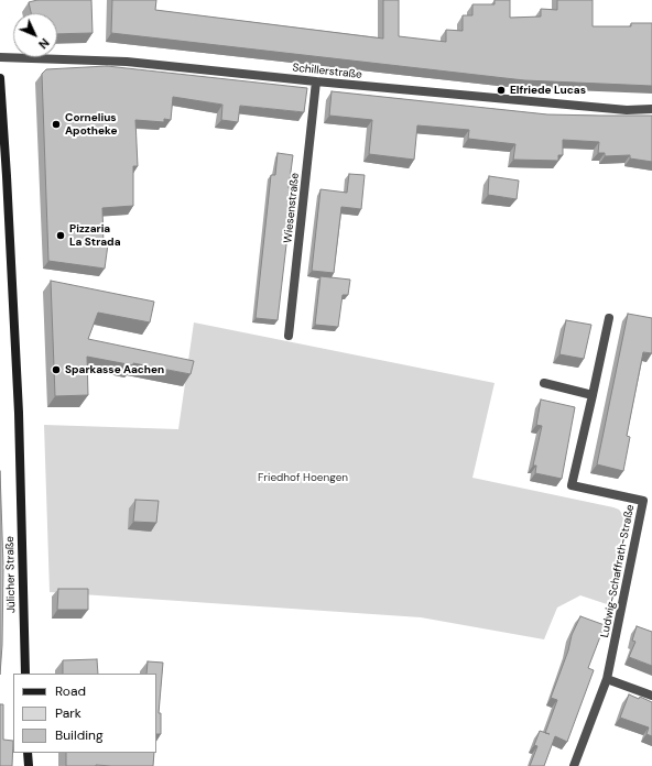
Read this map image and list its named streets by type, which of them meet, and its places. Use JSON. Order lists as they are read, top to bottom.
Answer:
{
  "streets": {
    "main road": ["Jülicher Straße"],
    "street": ["Schillerstraße", "Wiesenstraße", "Ludwig-Schaffrath-Straße"]
  },
  "crossings": [
    ["Schillerstraße", "Wiesenstraße"]
  ],
  "parks": ["Friedhof Hoengen"],
  "places": [
    "Elfriede Lucas",
    "Cornelius Apotheke",
    "Pizzaria La Strada",
    "Sparkasse Aachen"
  ],
  "legend": ["Road", "Park", "Building"],
  "north": "bottom right"
}
